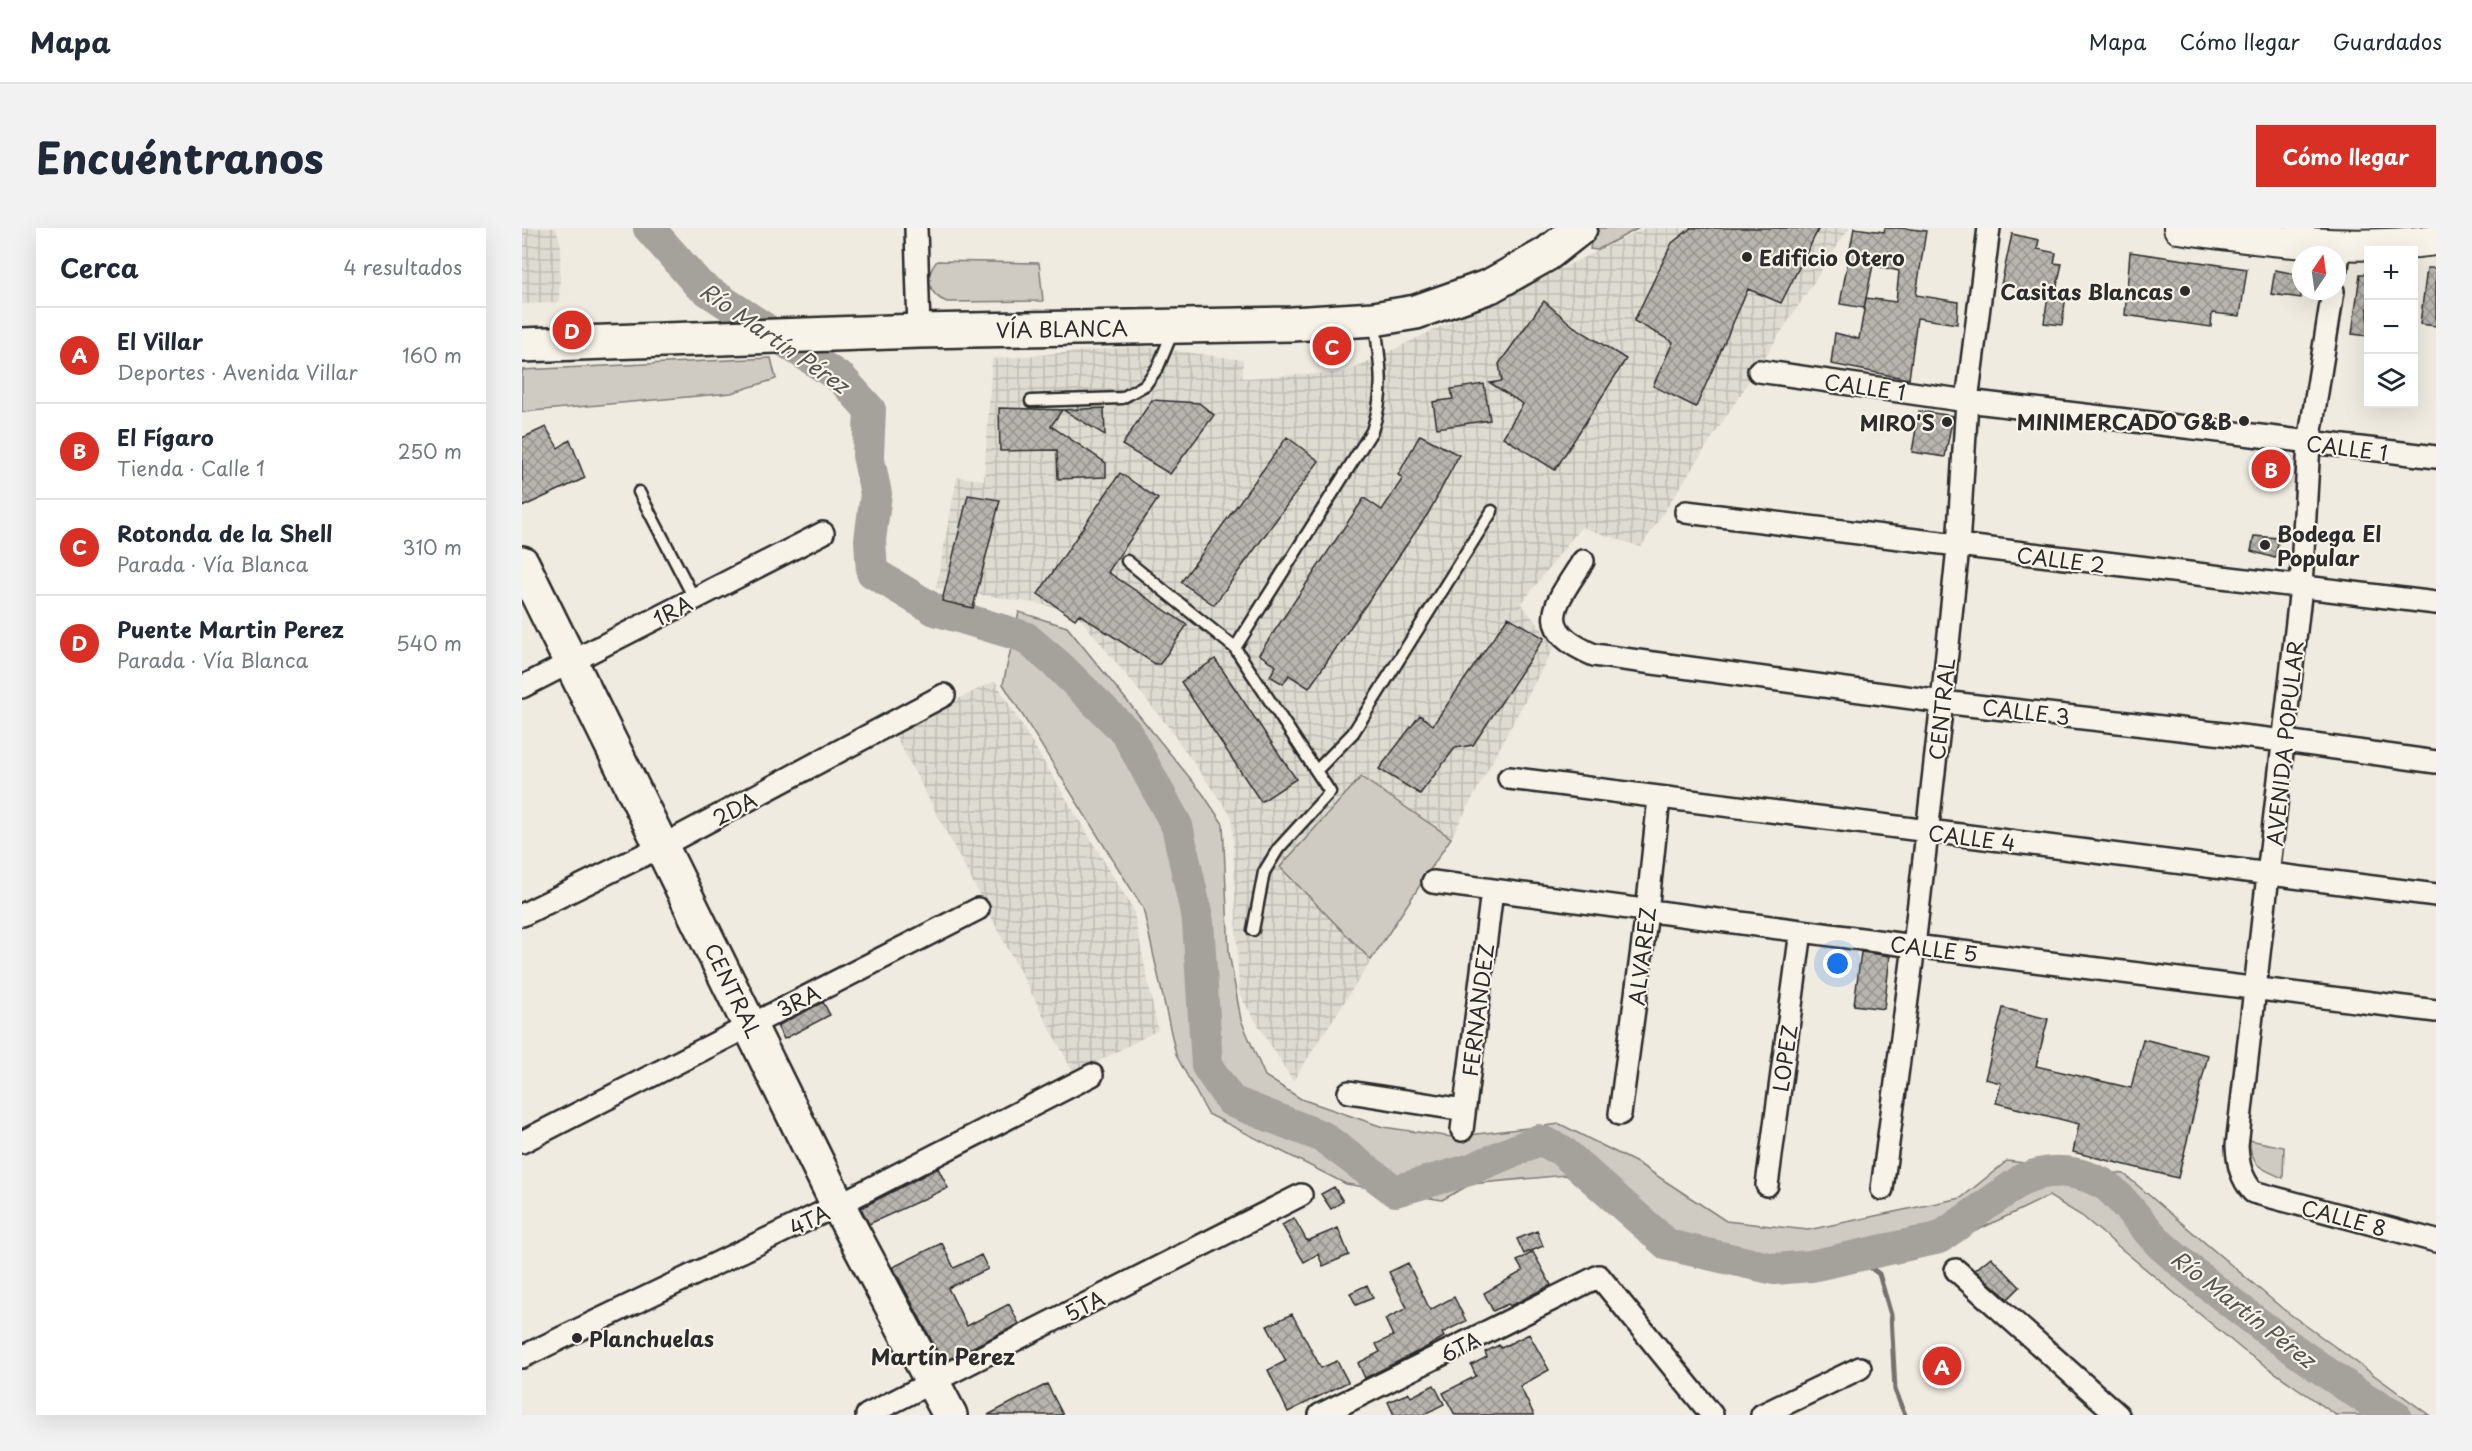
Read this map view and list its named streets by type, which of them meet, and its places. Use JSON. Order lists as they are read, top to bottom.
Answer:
{
  "streets": {
    "main road": ["VÍA BLANCA", "CENTRAL"],
    "street": [
      "CALLE 1",
      "CALLE 2",
      "1RA",
      "CALLE 3",
      "AVENIDA POPULAR",
      "2DA",
      "CALLE 4",
      "CALLE 5",
      "ALVAREZ",
      "3RA",
      "FERNANDEZ",
      "LOPEZ",
      "CALLE 8",
      "4TA",
      "5TA",
      "6TA"
    ]
  },
  "crossings": [
    ["CALLE 1", "CENTRAL"],
    ["CALLE 1", "AVENIDA POPULAR"],
    ["CALLE 2", "CENTRAL"],
    ["CALLE 2", "AVENIDA POPULAR"],
    ["1RA", "CENTRAL"],
    ["CENTRAL", "CALLE 3"],
    ["CENTRAL", "2DA"],
    ["CENTRAL", "CALLE 4"],
    ["CENTRAL", "CALLE 5"],
    ["CENTRAL", "3RA"],
    ["CENTRAL", "4TA"],
    ["CENTRAL", "5TA"],
    ["CALLE 3", "AVENIDA POPULAR"],
    ["AVENIDA POPULAR", "CALLE 4"],
    ["AVENIDA POPULAR", "CALLE 5"],
    ["AVENIDA POPULAR", "CALLE 8"],
    ["CALLE 4", "ALVAREZ"],
    ["CALLE 5", "ALVAREZ"],
    ["CALLE 5", "FERNANDEZ"],
    ["CALLE 5", "LOPEZ"]
  ],
  "districts": ["Martín Perez"],
  "water": ["Río Martín Pérez"],
  "places": [
    "Edificio Otero",
    "Casitas Blancas",
    "MINIMERCADO G&B",
    "MIRO'S",
    "Bodega El Popular",
    "Planchuelas"
  ],
  "north": "top",
  "page": {
    "header": "Mapa",
    "nav": ["Mapa", "Cómo llegar", "Guardados"],
    "title": "Encuéntranos",
    "buttons": "Cómo llegar",
    "heading": ["Cerca", "4 resultados"],
    "map_buttons": ["+", "−"],
    "list": [
      {
        "mark": "A",
        "name": "El Villar",
        "note": "Deportes · Avenida Villar",
        "value": "160 m"
      },
      {
        "mark": "B",
        "name": "El Fígaro",
        "note": "Tienda · Calle 1",
        "value": "250 m"
      },
      {
        "mark": "C",
        "name": "Rotonda de la Shell",
        "note": "Parada · Vía Blanca",
        "value": "310 m"
      },
      {
        "mark": "D",
        "name": "Puente Martin Perez",
        "note": "Parada · Vía Blanca",
        "value": "540 m"
      }
    ],
    "pins": [
      "D",
      "C",
      "B",
      "A"
    ]
  }
}
